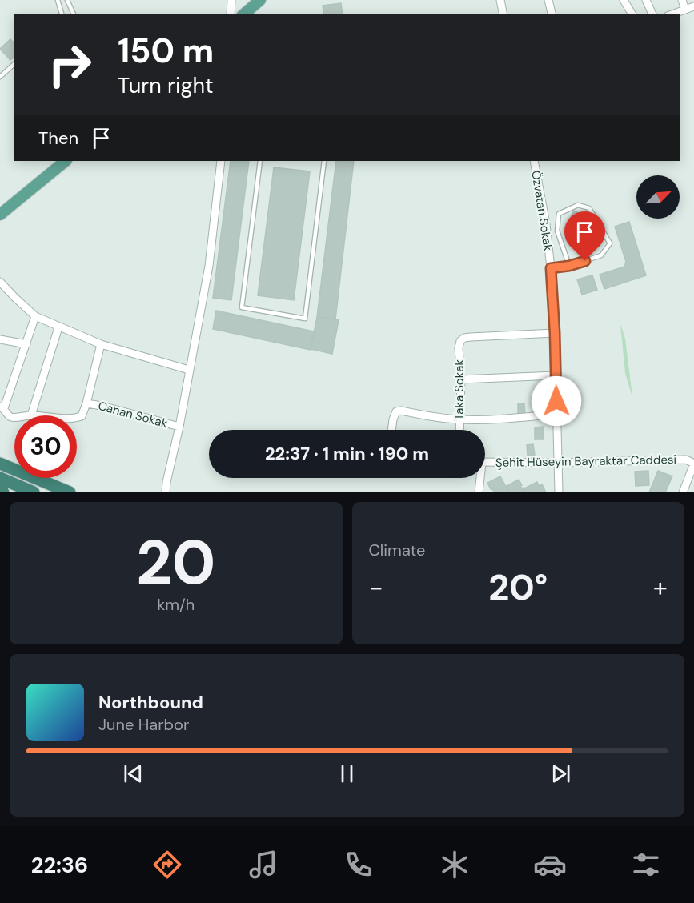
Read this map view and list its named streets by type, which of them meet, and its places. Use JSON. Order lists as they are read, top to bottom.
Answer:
{
  "streets": {
    "street": [
      "Özvatan Sokak",
      "Taka Sokak",
      "Canan Sokak",
      "Şehit Hüseyin Bayraktar Caddesi"
    ]
  },
  "crossings": [
    ["Özvatan Sokak", "Taka Sokak"],
    ["Özvatan Sokak", "Şehit Hüseyin Bayraktar Caddesi"]
  ],
  "north": "top right",
  "page": {
    "turn": ["150 m", "Turn right"],
    "then": "Then",
    "limit": "30",
    "trip": "22:37 · 1 min · 190 m",
    "tile": [
      ["20", "km/h"],
      "Climate"
    ],
    "heat": ["−", "20°", "+"],
    "song": ["Northbound", "June Harbor"],
    "tabs": "22:36"
  }
}
